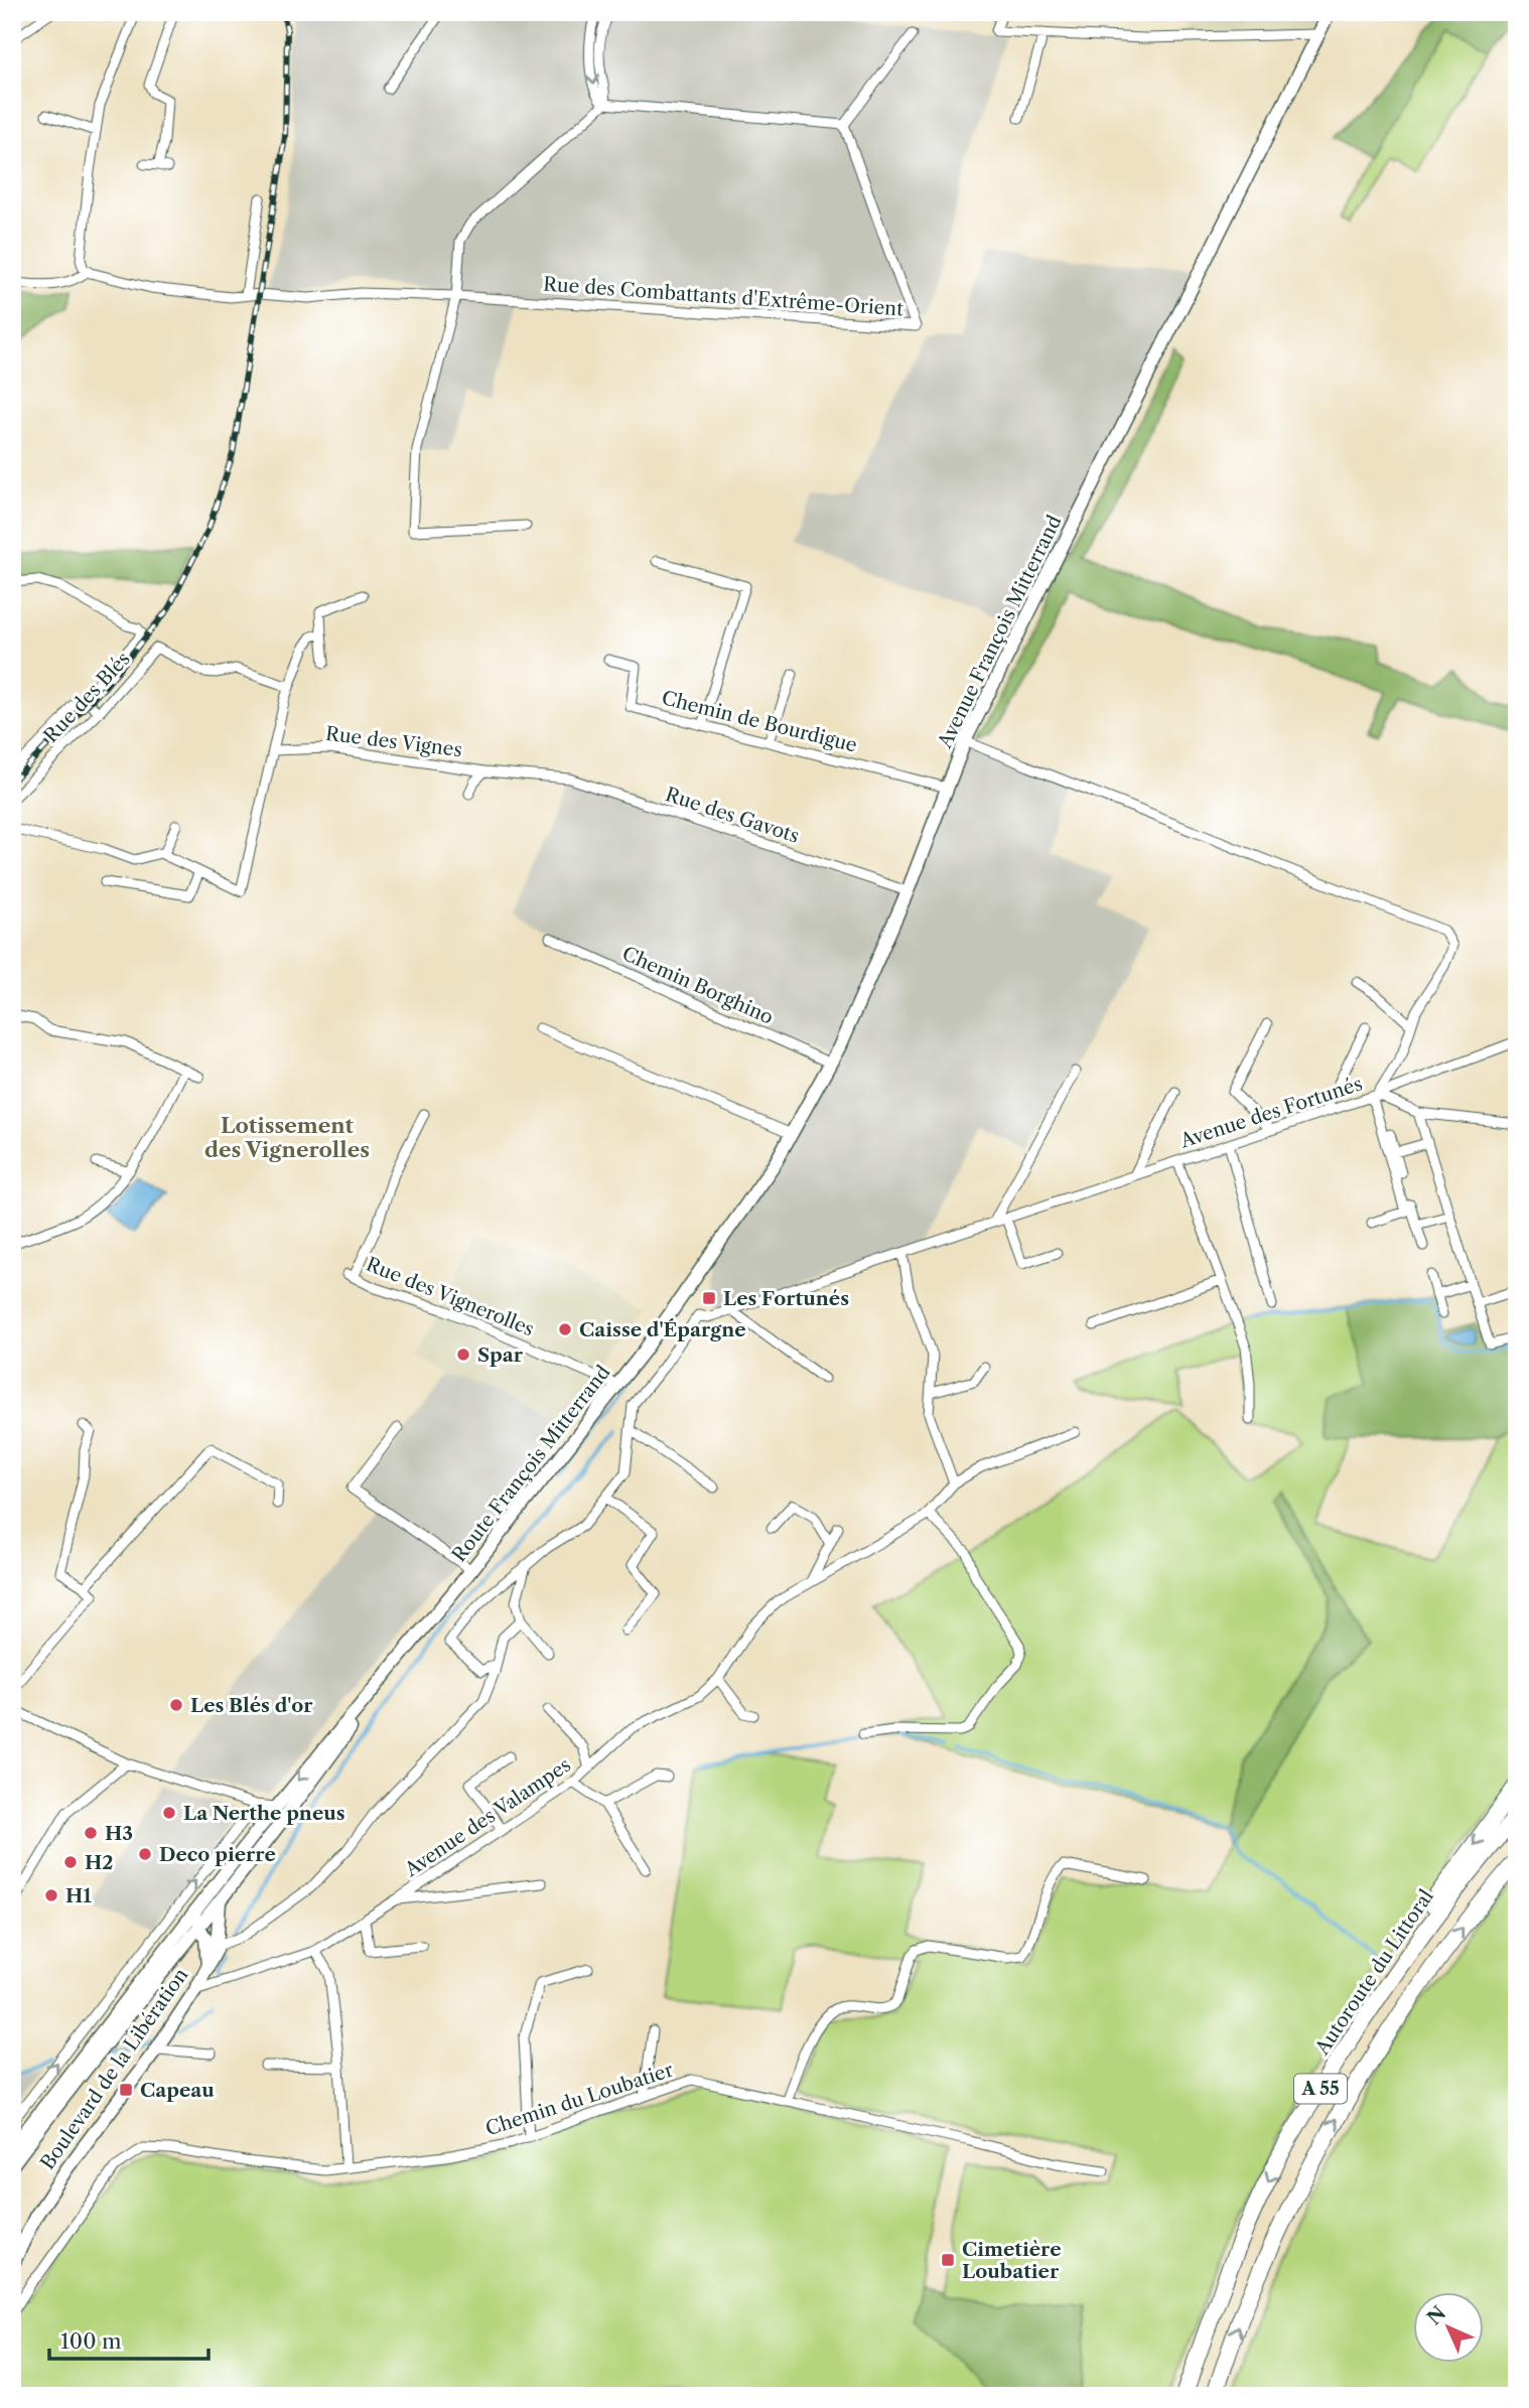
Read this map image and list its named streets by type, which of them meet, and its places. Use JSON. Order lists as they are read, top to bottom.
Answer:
{
  "streets": {
    "highway": ["Autoroute du Littoral", "A 55"],
    "main road": ["Avenue François Mitterrand", "Route François Mitterrand", "Boulevard de la Libération"],
    "street": [
      "Rue des Combattants d'Extrême-Orient",
      "Rue des Blés",
      "Chemin de Bourdigue",
      "Rue des Vignes",
      "Rue des Gavots",
      "Chemin Borghino",
      "Avenue des Fortunés",
      "Rue des Vignerolles",
      "Avenue des Valampes",
      "Chemin du Loubatier"
    ]
  },
  "crossings": [
    ["Avenue François Mitterrand", "Chemin de Bourdigue"],
    ["Avenue François Mitterrand", "Rue des Gavots"],
    ["Avenue François Mitterrand", "Chemin Borghino"],
    ["Avenue François Mitterrand", "Avenue des Fortunés"],
    ["Avenue François Mitterrand", "Route François Mitterrand"],
    ["Rue des Vignes", "Rue des Gavots"],
    ["Rue des Vignerolles", "Route François Mitterrand"],
    ["Avenue des Valampes", "Boulevard de la Libération"]
  ],
  "districts": ["Lotissement des Vignerolles"],
  "places": {
    "transit": ["Les Fortunés", "Capeau", "Cimetière Loubatier"],
    "other": [
      "Caisse d'Épargne",
      "Spar",
      "Les Blés d'or",
      "La Nerthe pneus",
      "H3",
      "Deco pierre",
      "H2",
      "H1"
    ]
  },
  "scale_bar": "100 m",
  "north": "top left"
}
